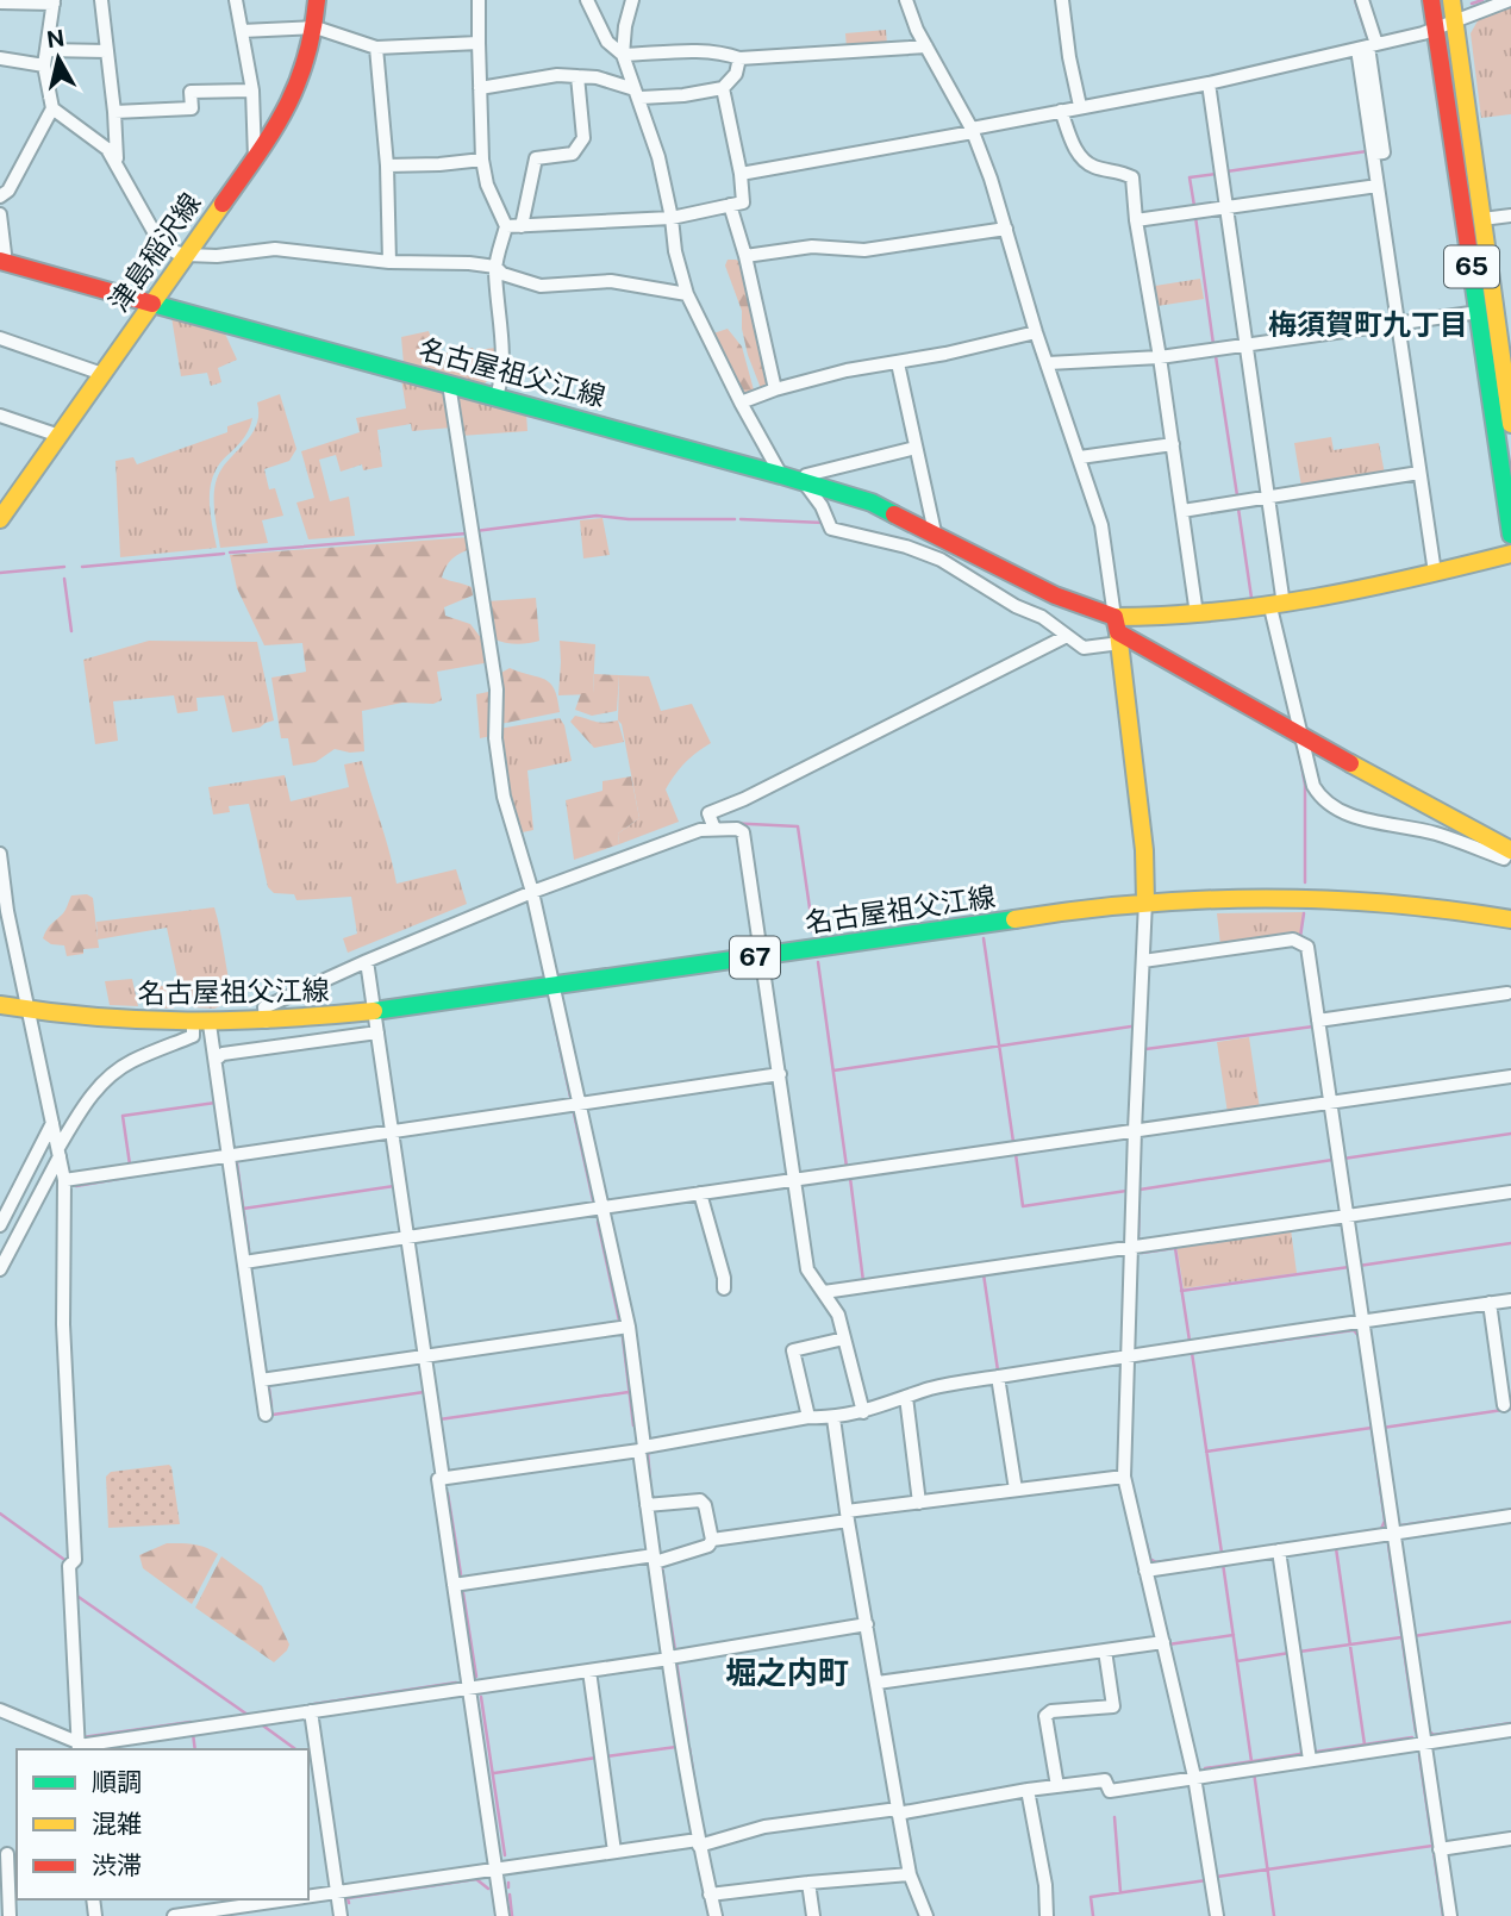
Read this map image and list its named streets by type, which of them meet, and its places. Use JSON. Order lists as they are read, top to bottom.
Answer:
{
  "streets": {
    "main road": [
      "津島稲沢線",
      "65",
      "名古屋祖父江線",
      "67"
    ]
  },
  "crossings": [
    ["津島稲沢線", "名古屋祖父江線"]
  ],
  "districts": ["梅須賀町九丁目", "堀之内町"],
  "legend": ["順調", "混雑", "渋滞"],
  "north": "top"
}
